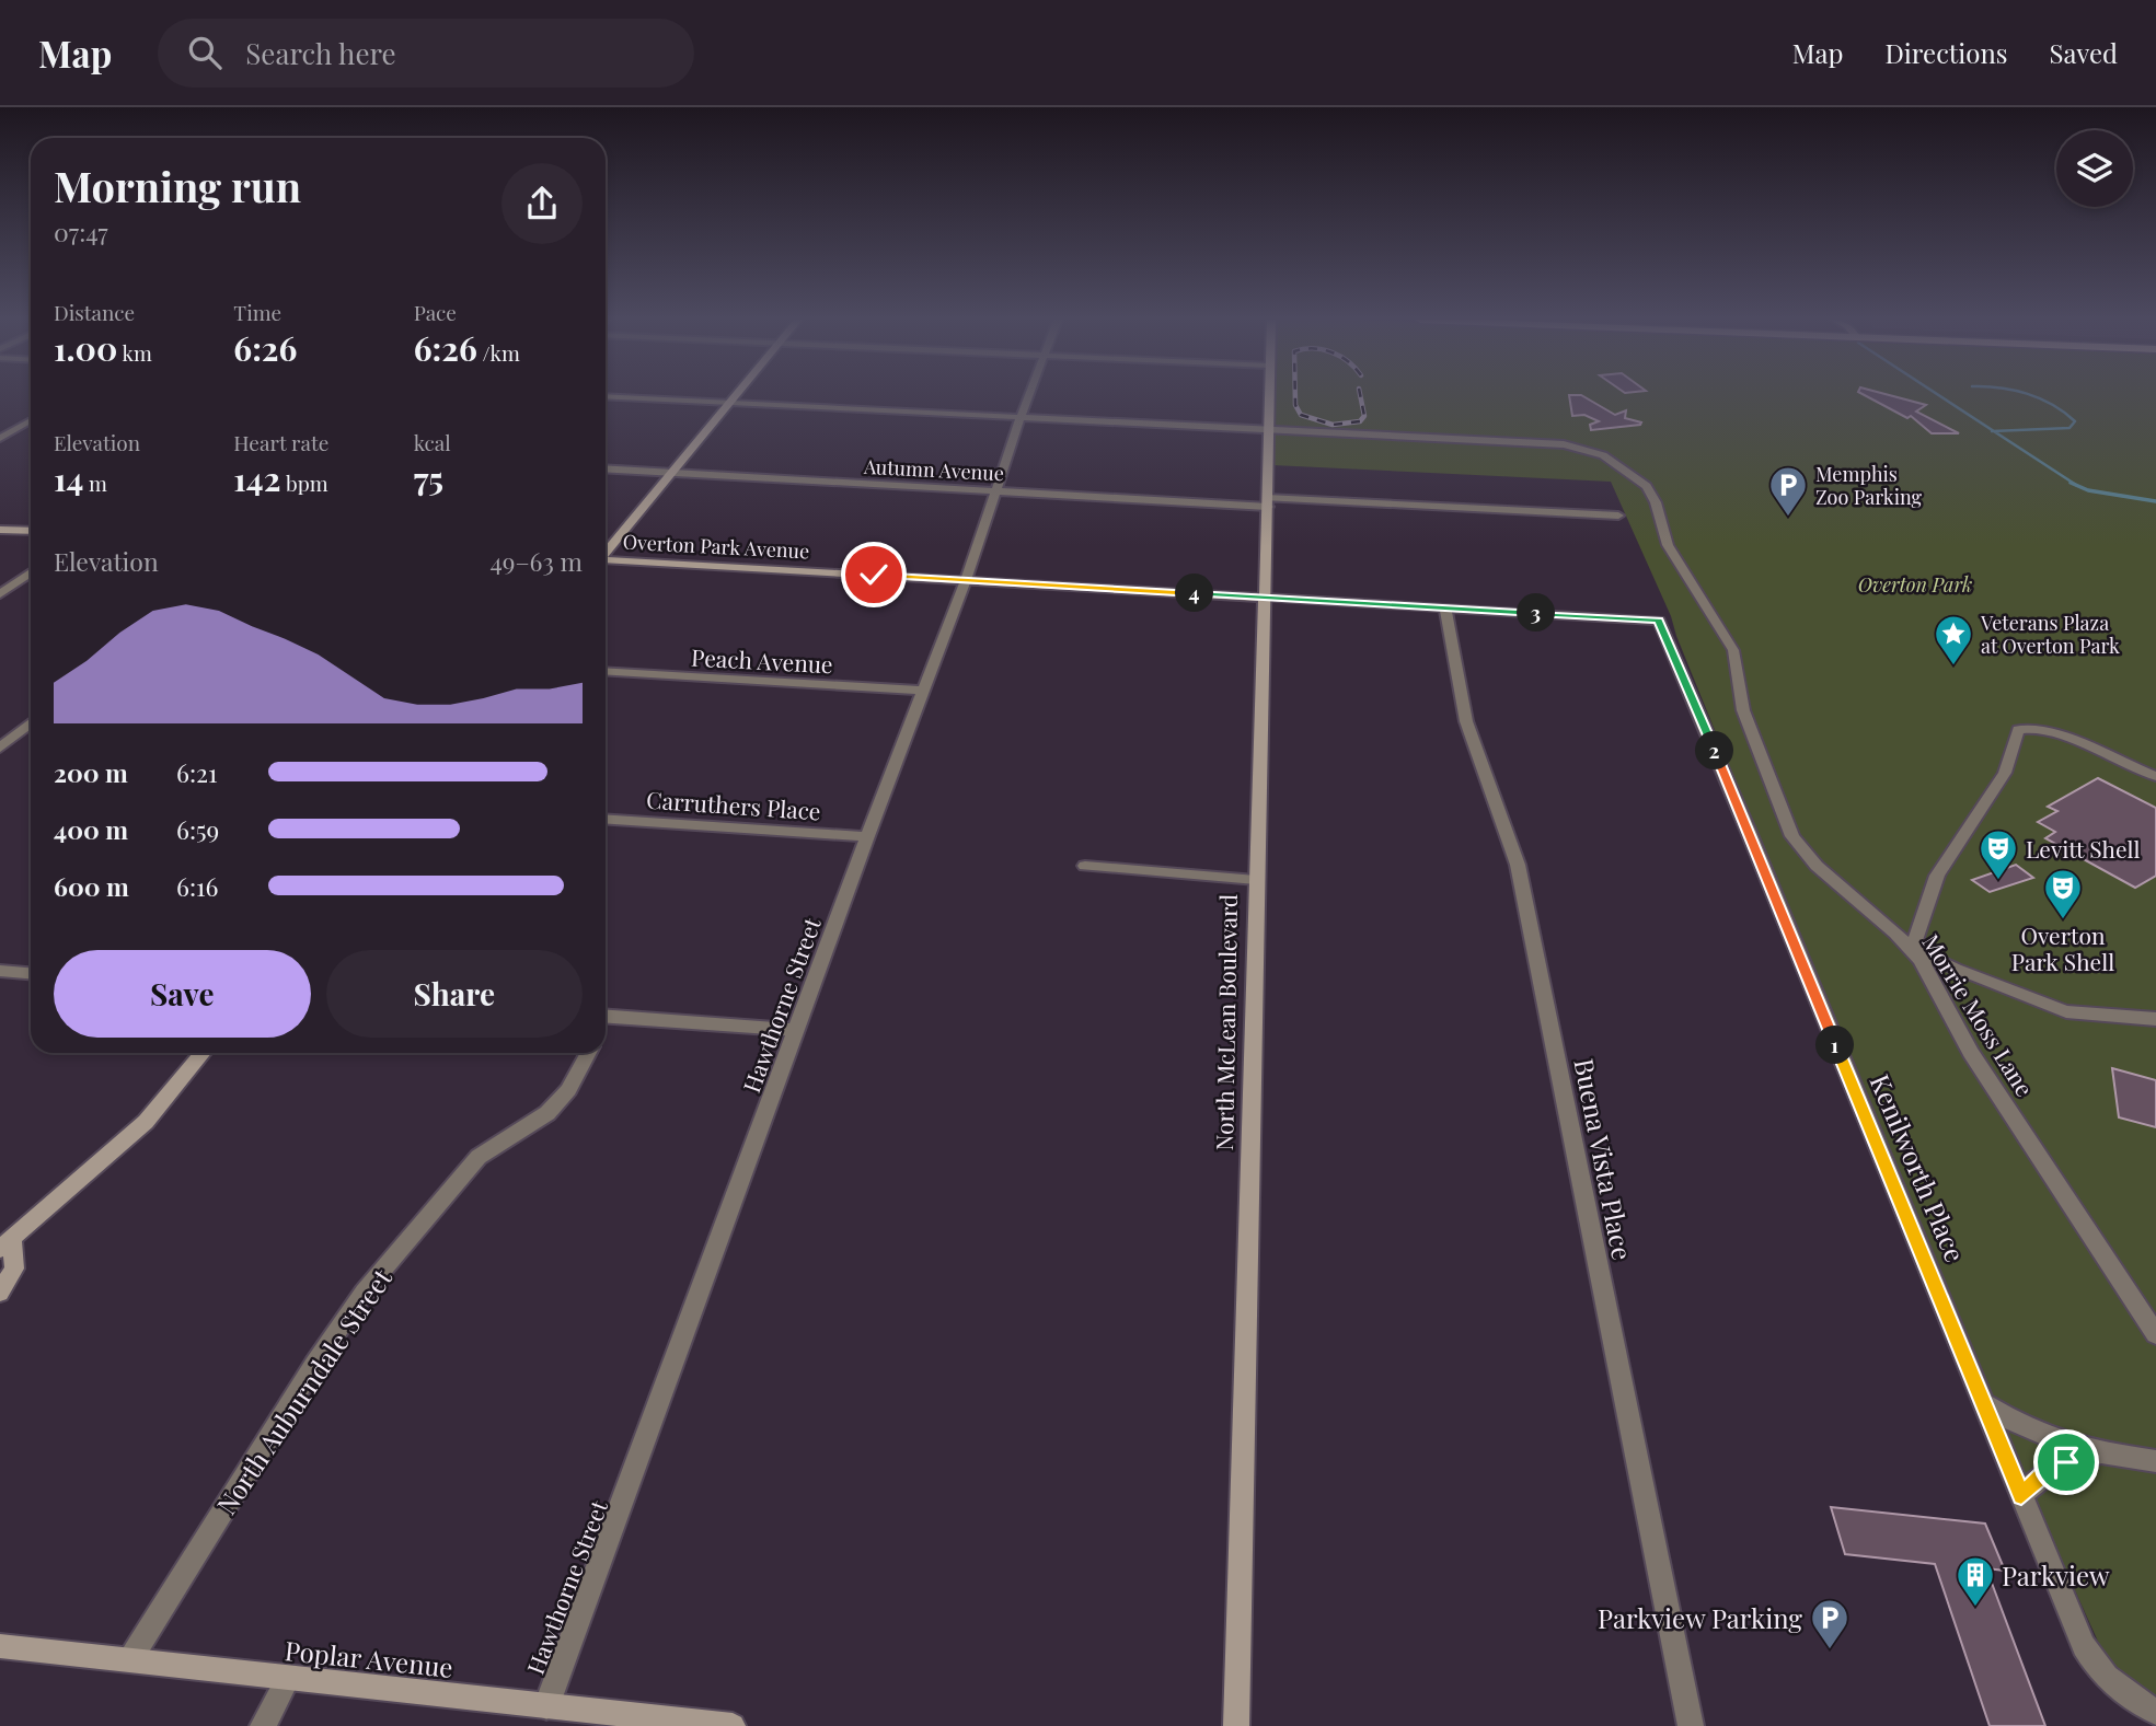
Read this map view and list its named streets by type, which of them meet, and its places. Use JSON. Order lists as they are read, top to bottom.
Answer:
{
  "streets": {
    "main road": ["Overton Park Avenue", "North McLean Boulevard", "Poplar Avenue"],
    "street": [
      "Autumn Avenue",
      "Peach Avenue",
      "Carruthers Place",
      "Hawthorne Street",
      "Morrie Moss Lane",
      "Buena Vista Place",
      "Kenilworth Place",
      "North Auburndale Street"
    ]
  },
  "crossings": [
    ["Autumn Avenue", "Hawthorne Street"],
    ["Autumn Avenue", "North McLean Boulevard"],
    ["Overton Park Avenue", "Hawthorne Street"],
    ["Overton Park Avenue", "North McLean Boulevard"],
    ["Overton Park Avenue", "Buena Vista Place"],
    ["Overton Park Avenue", "Kenilworth Place"],
    ["Peach Avenue", "Hawthorne Street"],
    ["Carruthers Place", "Hawthorne Street"],
    ["Hawthorne Street", "Morrie Moss Lane"],
    ["Hawthorne Street", "Poplar Avenue"],
    ["Morrie Moss Lane", "North McLean Boulevard"],
    ["North Auburndale Street", "Poplar Avenue"]
  ],
  "parks": ["Overton Park"],
  "places": {
    "parking": ["Memphis Zoo Parking", "Parkview Parking"],
    "place": ["Veterans Plaza at Overton Park"],
    "theatre": ["Levitt Shell", "Overton Park Shell"],
    "building": ["Parkview"]
  },
  "page": {
    "header": "Map",
    "search": "Search here",
    "nav": ["Map", "Directions", "Saved"],
    "heading": ["Morning run", "07:47"],
    "stats": [
      ["Distance", "1.00 km"],
      ["Time", "6:26"],
      ["Pace", "6:26 /km"],
      ["Elevation", "14 m"],
      ["Heart rate", "142 bpm"],
      ["kcal", "75"]
    ],
    "chart": ["Elevation", "49–63 m"],
    "pins": [
      "4",
      "3",
      "2",
      "1"
    ],
    "list": [
      {
        "name": "200 m",
        "note": "6:21"
      },
      {
        "name": "400 m",
        "note": "6:59"
      },
      {
        "name": "600 m",
        "note": "6:16"
      }
    ],
    "buttons": ["Save", "Share"]
  }
}
